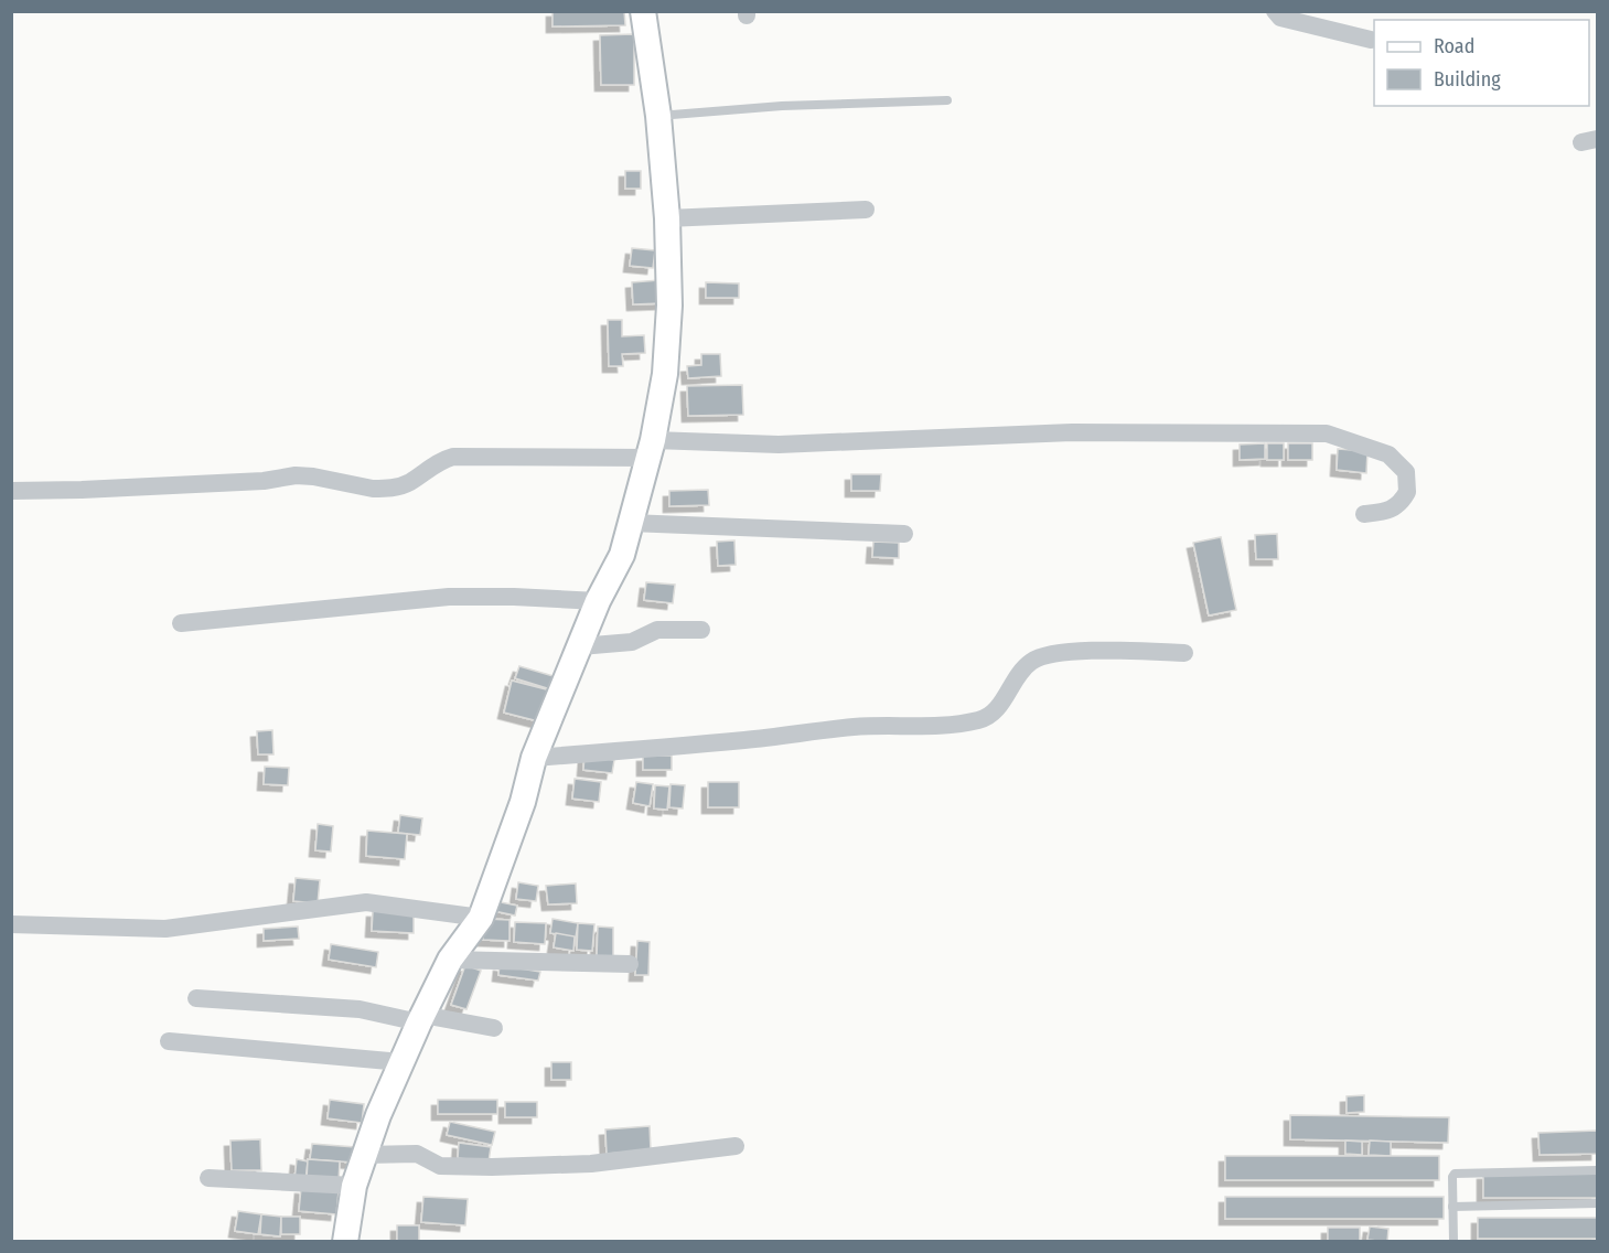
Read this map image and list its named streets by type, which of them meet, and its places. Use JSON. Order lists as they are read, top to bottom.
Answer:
{
  "legend": ["Road", "Building"]
}
